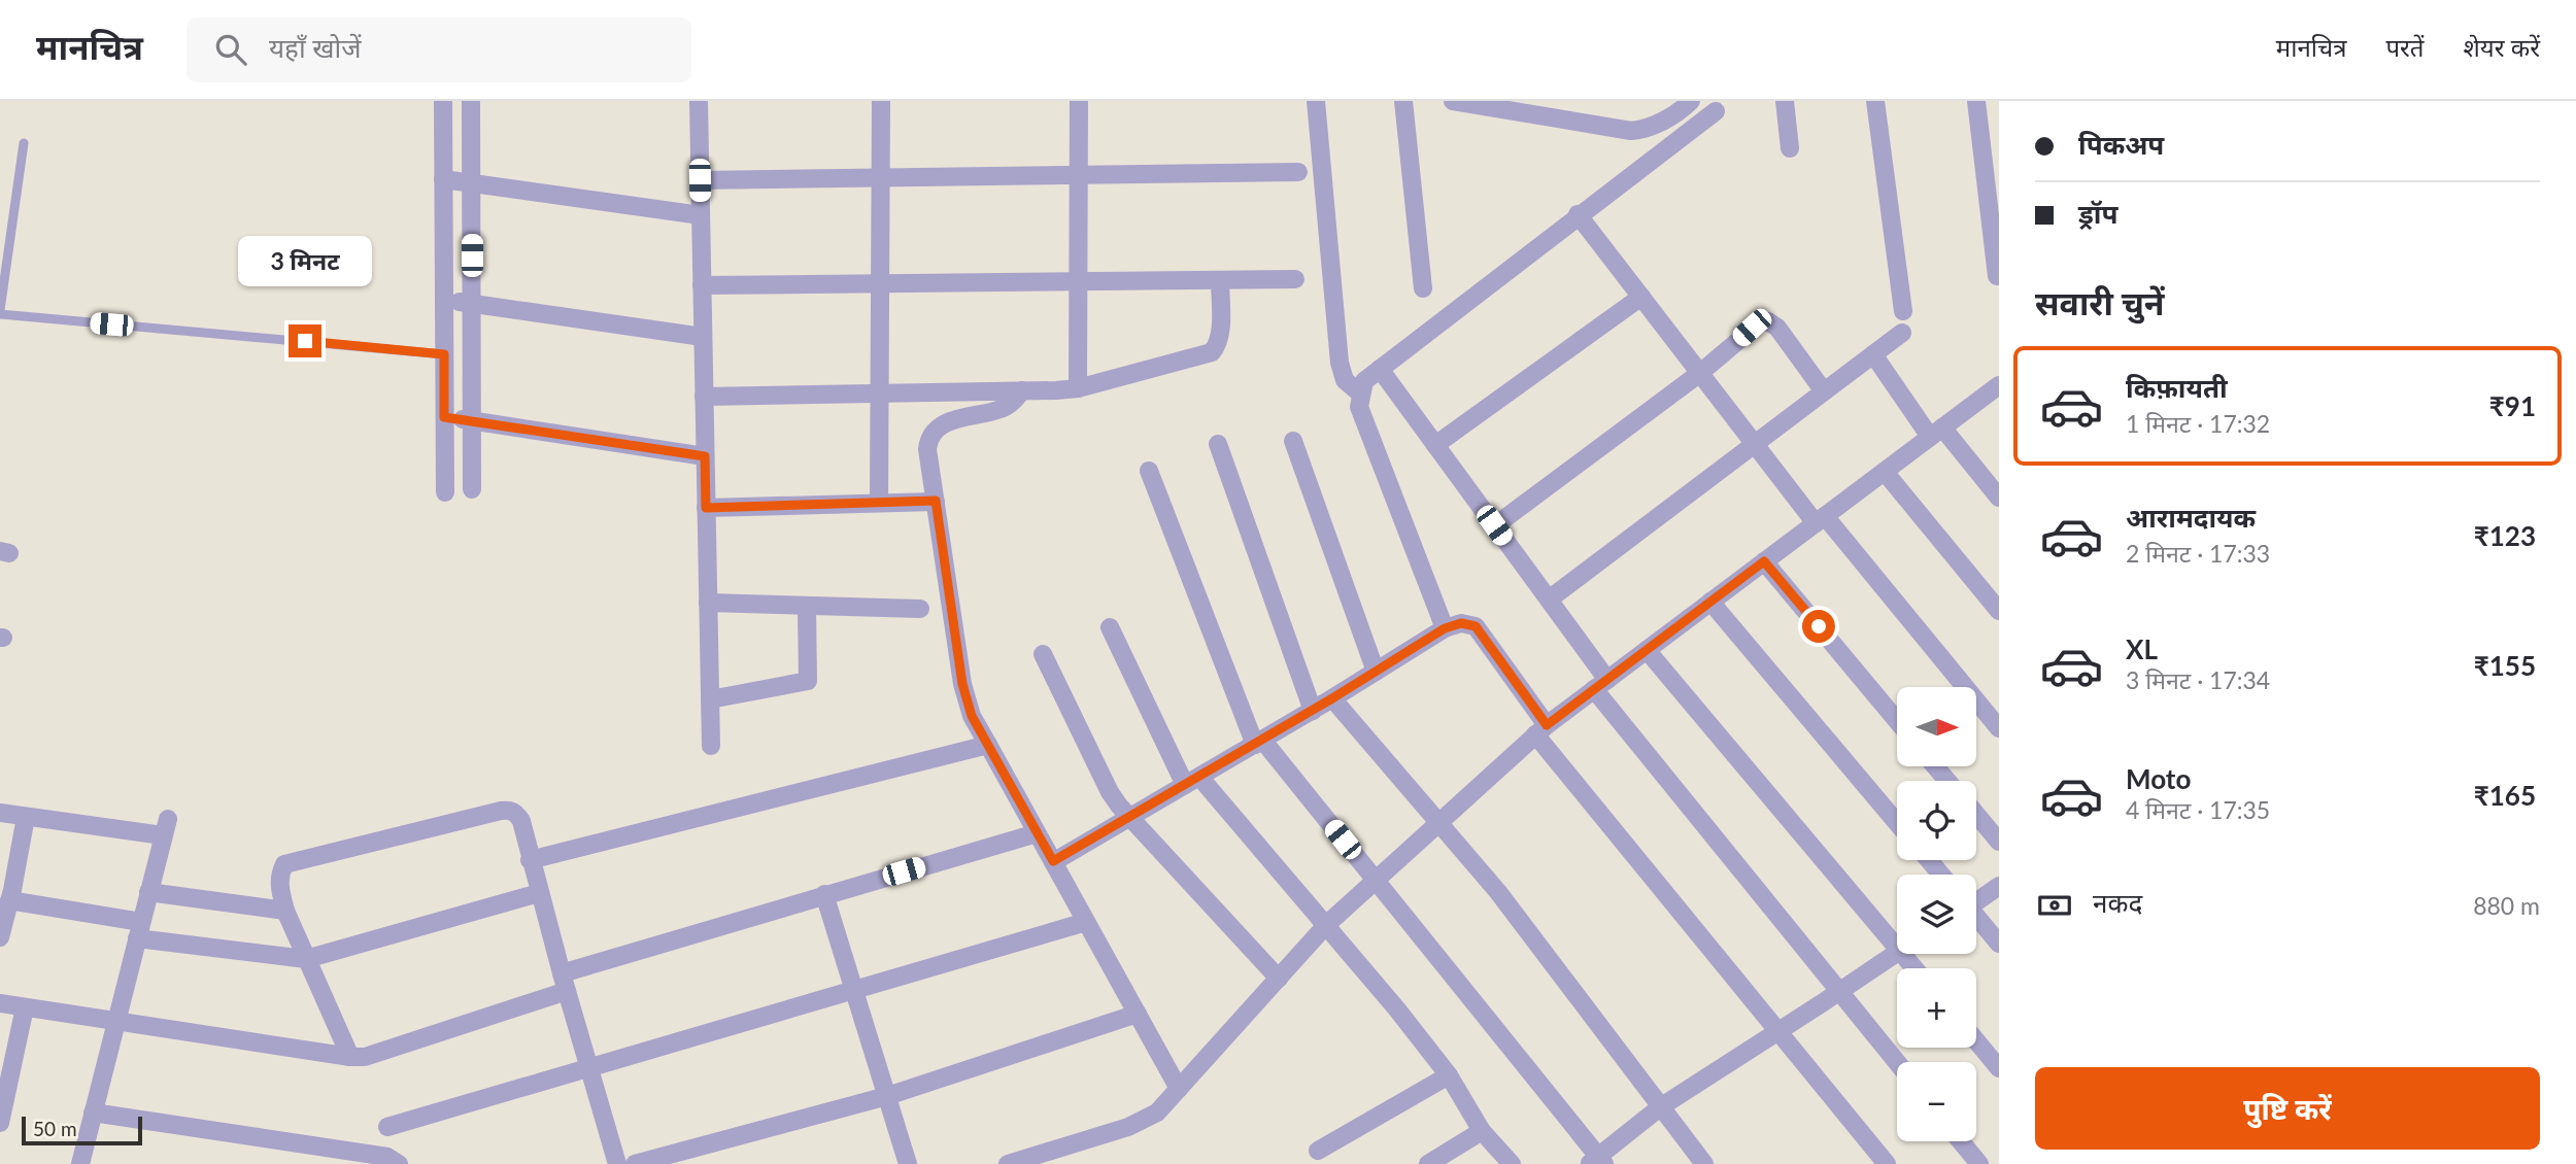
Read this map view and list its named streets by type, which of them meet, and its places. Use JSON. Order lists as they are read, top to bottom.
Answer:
{
  "scale_bar": "50 m",
  "north": "right",
  "page": {
    "header": "मानचित्र",
    "search": "यहाँ खोजें",
    "nav": ["मानचित्र", "परतें", "शेयर करें"],
    "banner": ["पिकअप", "ड्रॉप"],
    "bubble": "3 मिनट",
    "heading": "सवारी चुनें",
    "list": [
      {
        "name": "किफ़ायती",
        "note": "1 मिनट · 17:32",
        "value": "₹91"
      },
      {
        "name": "आरामदायक",
        "note": "2 मिनट · 17:33",
        "value": "₹123"
      },
      {
        "name": "XL",
        "note": "3 मिनट · 17:34",
        "value": "₹155"
      },
      {
        "name": "Moto",
        "note": "4 मिनट · 17:35",
        "value": "₹165"
      }
    ],
    "map_buttons": ["+", "−"],
    "pay": ["नकद", "880 m"],
    "buttons": "पुष्टि करें",
    "scale": "50 m"
  }
}
